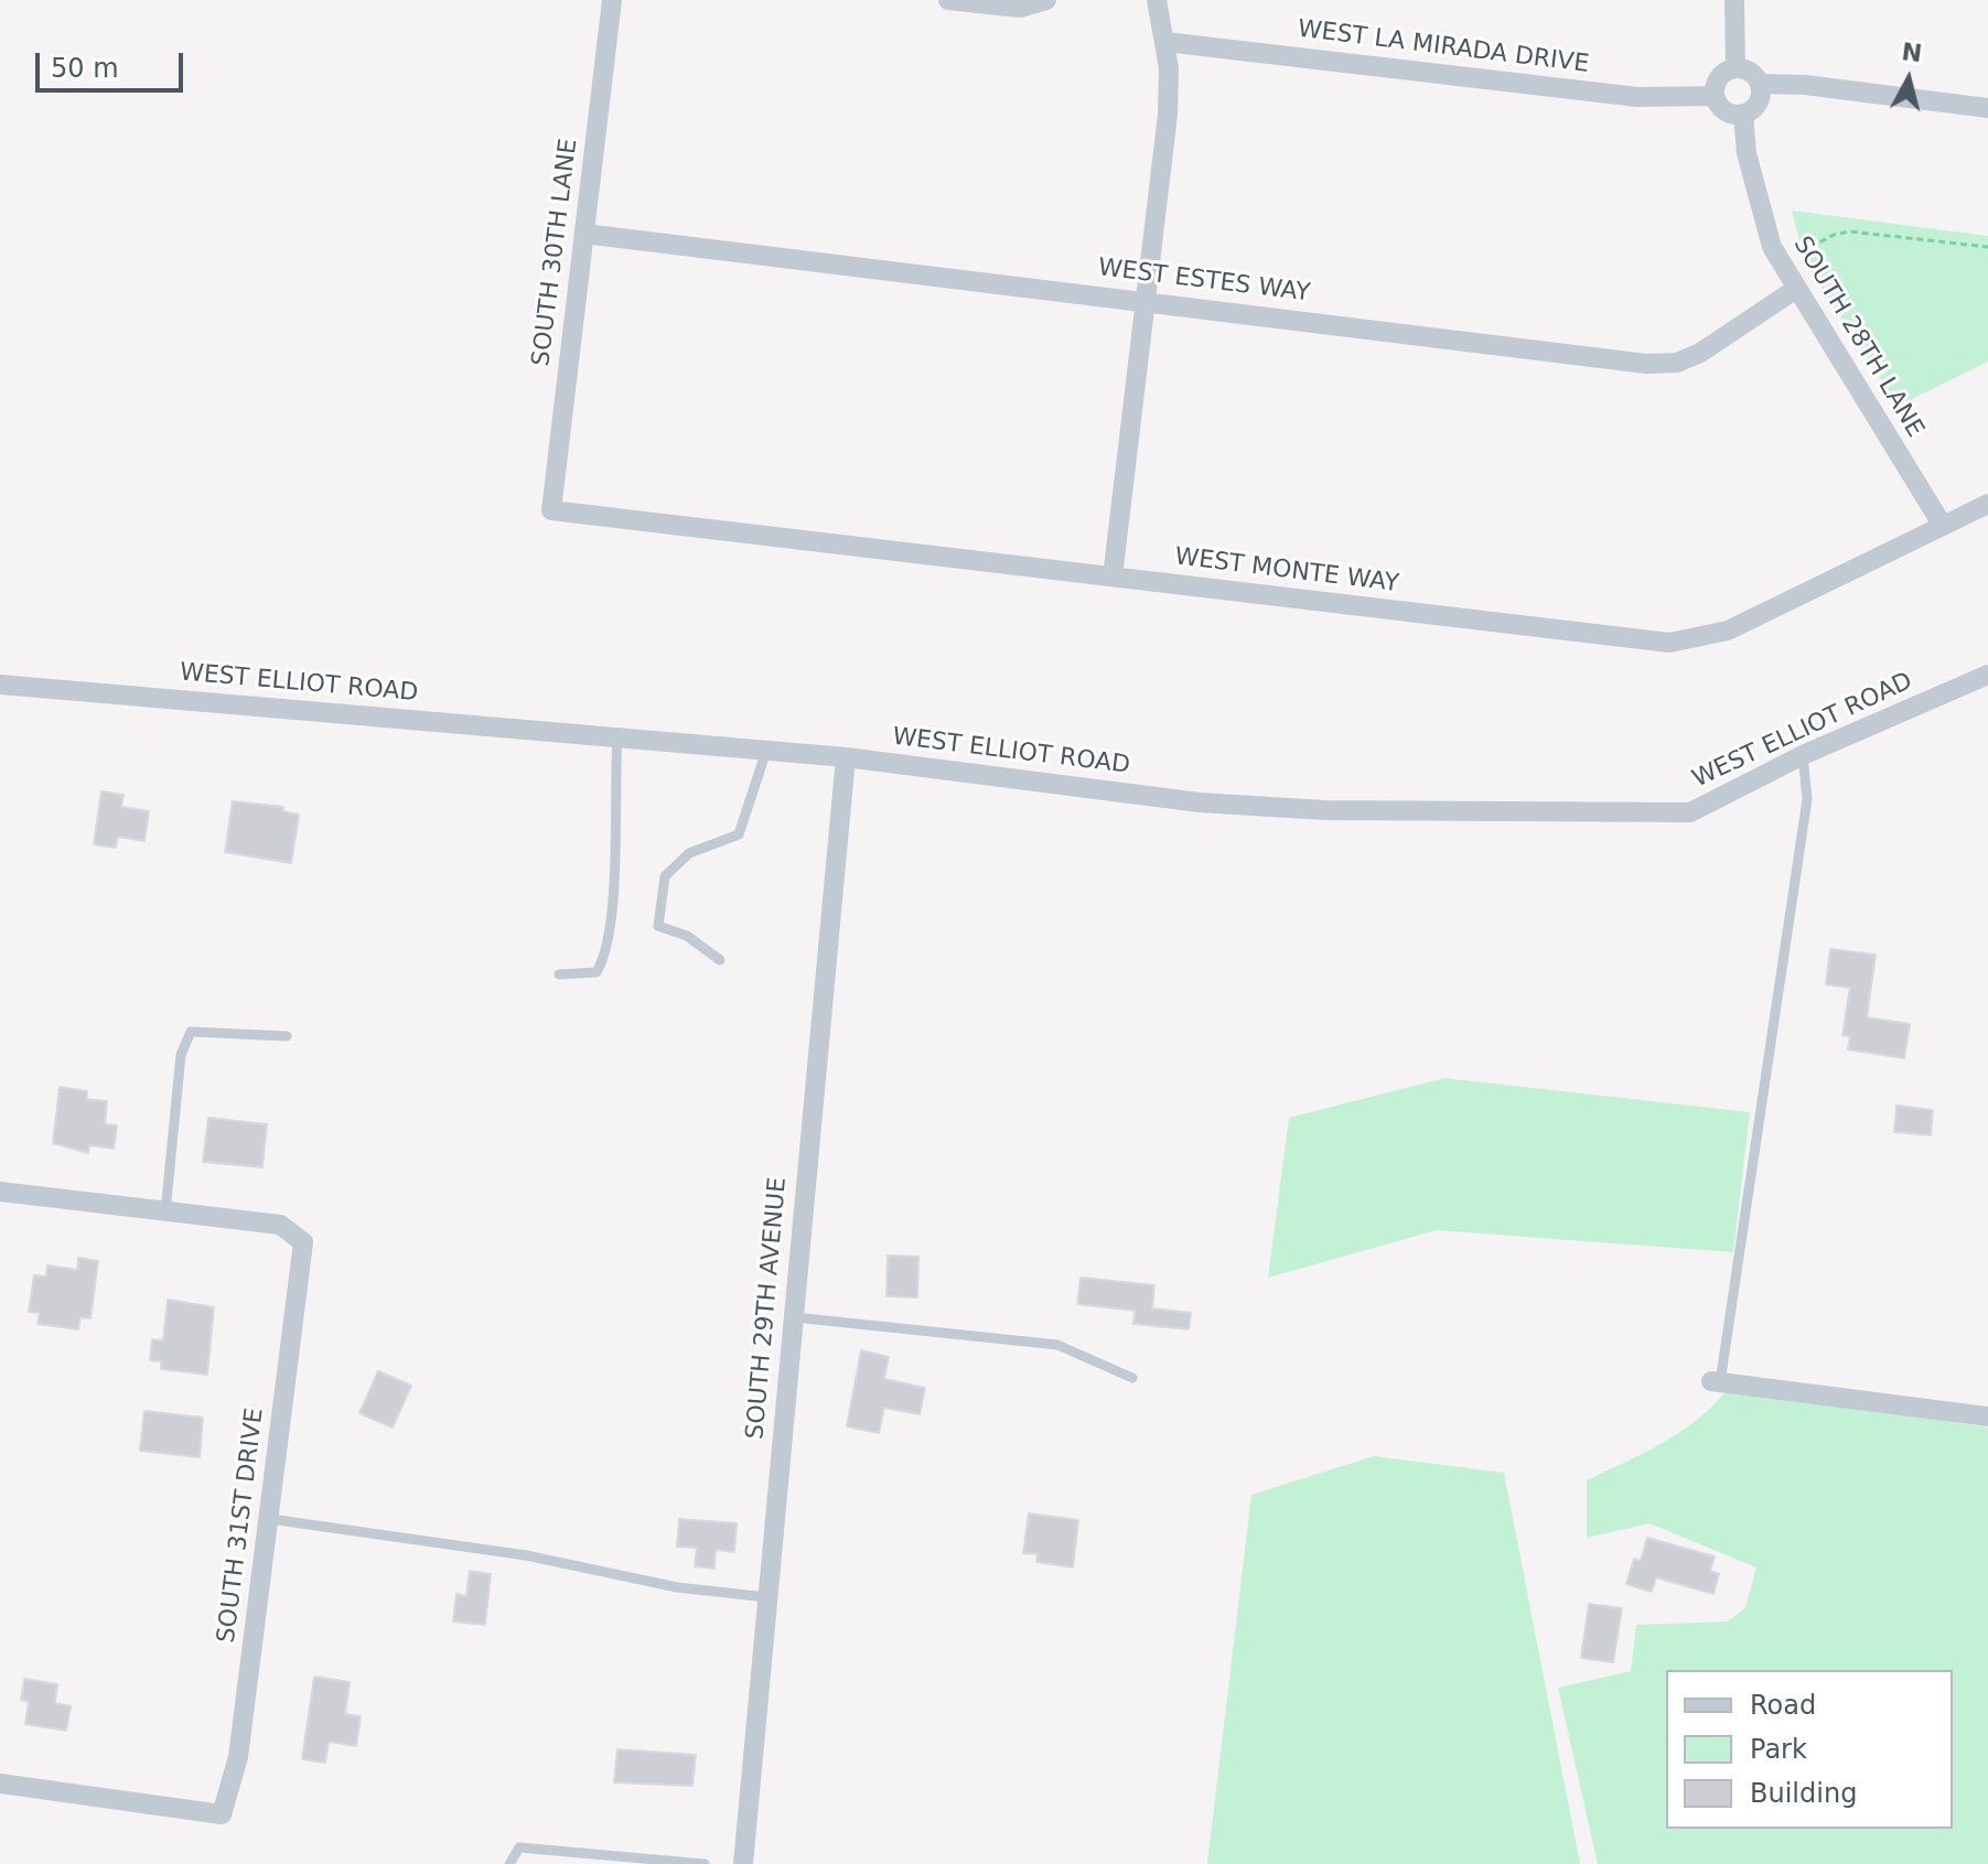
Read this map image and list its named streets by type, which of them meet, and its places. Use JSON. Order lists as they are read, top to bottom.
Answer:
{
  "streets": {
    "street": [
      "WEST LA MIRADA DRIVE",
      "SOUTH 30TH LANE",
      "WEST ESTES WAY",
      "SOUTH 28TH LANE",
      "WEST MONTE WAY",
      "WEST ELLIOT ROAD",
      "SOUTH 29TH AVENUE",
      "SOUTH 31ST DRIVE"
    ]
  },
  "crossings": [
    ["WEST LA MIRADA DRIVE", "SOUTH 28TH LANE"],
    ["SOUTH 30TH LANE", "WEST ESTES WAY"],
    ["SOUTH 30TH LANE", "WEST MONTE WAY"],
    ["WEST ESTES WAY", "SOUTH 28TH LANE"],
    ["SOUTH 28TH LANE", "WEST MONTE WAY"],
    ["WEST ELLIOT ROAD", "SOUTH 29TH AVENUE"]
  ],
  "legend": ["Road", "Park", "Building"],
  "scale_bar": "50 m",
  "north": "top"
}
